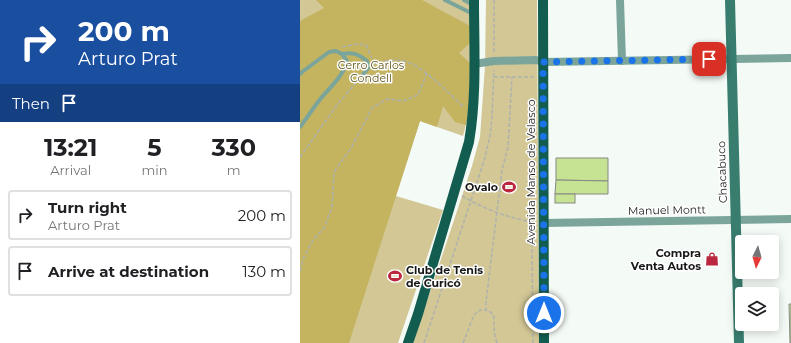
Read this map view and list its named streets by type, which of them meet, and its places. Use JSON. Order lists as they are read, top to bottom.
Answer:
{
  "streets": {
    "main road": ["Avenida Manso de Velasco"],
    "street": ["Chacabuco", "Manuel Montt"]
  },
  "crossings": [
    ["Avenida Manso de Velasco", "Manuel Montt"],
    ["Chacabuco", "Manuel Montt"]
  ],
  "parks": ["Cerro Carlos Condell"],
  "places": {
    "sports": ["Ovalo", "Club de Tenis de Curicó"],
    "shop": ["Compra Venta Autos"]
  },
  "north": "bottom",
  "page": {
    "turn": ["200 m", "Arturo Prat"],
    "then": "Then",
    "eta": [
      "13:21",
      "Arrival",
      "5",
      "min",
      "330",
      "m"
    ],
    "list": [
      {
        "name": "Turn right",
        "note": "Arturo Prat",
        "value": "200 m"
      },
      {
        "name": "Arrive at destination",
        "value": "130 m"
      }
    ]
  }
}
